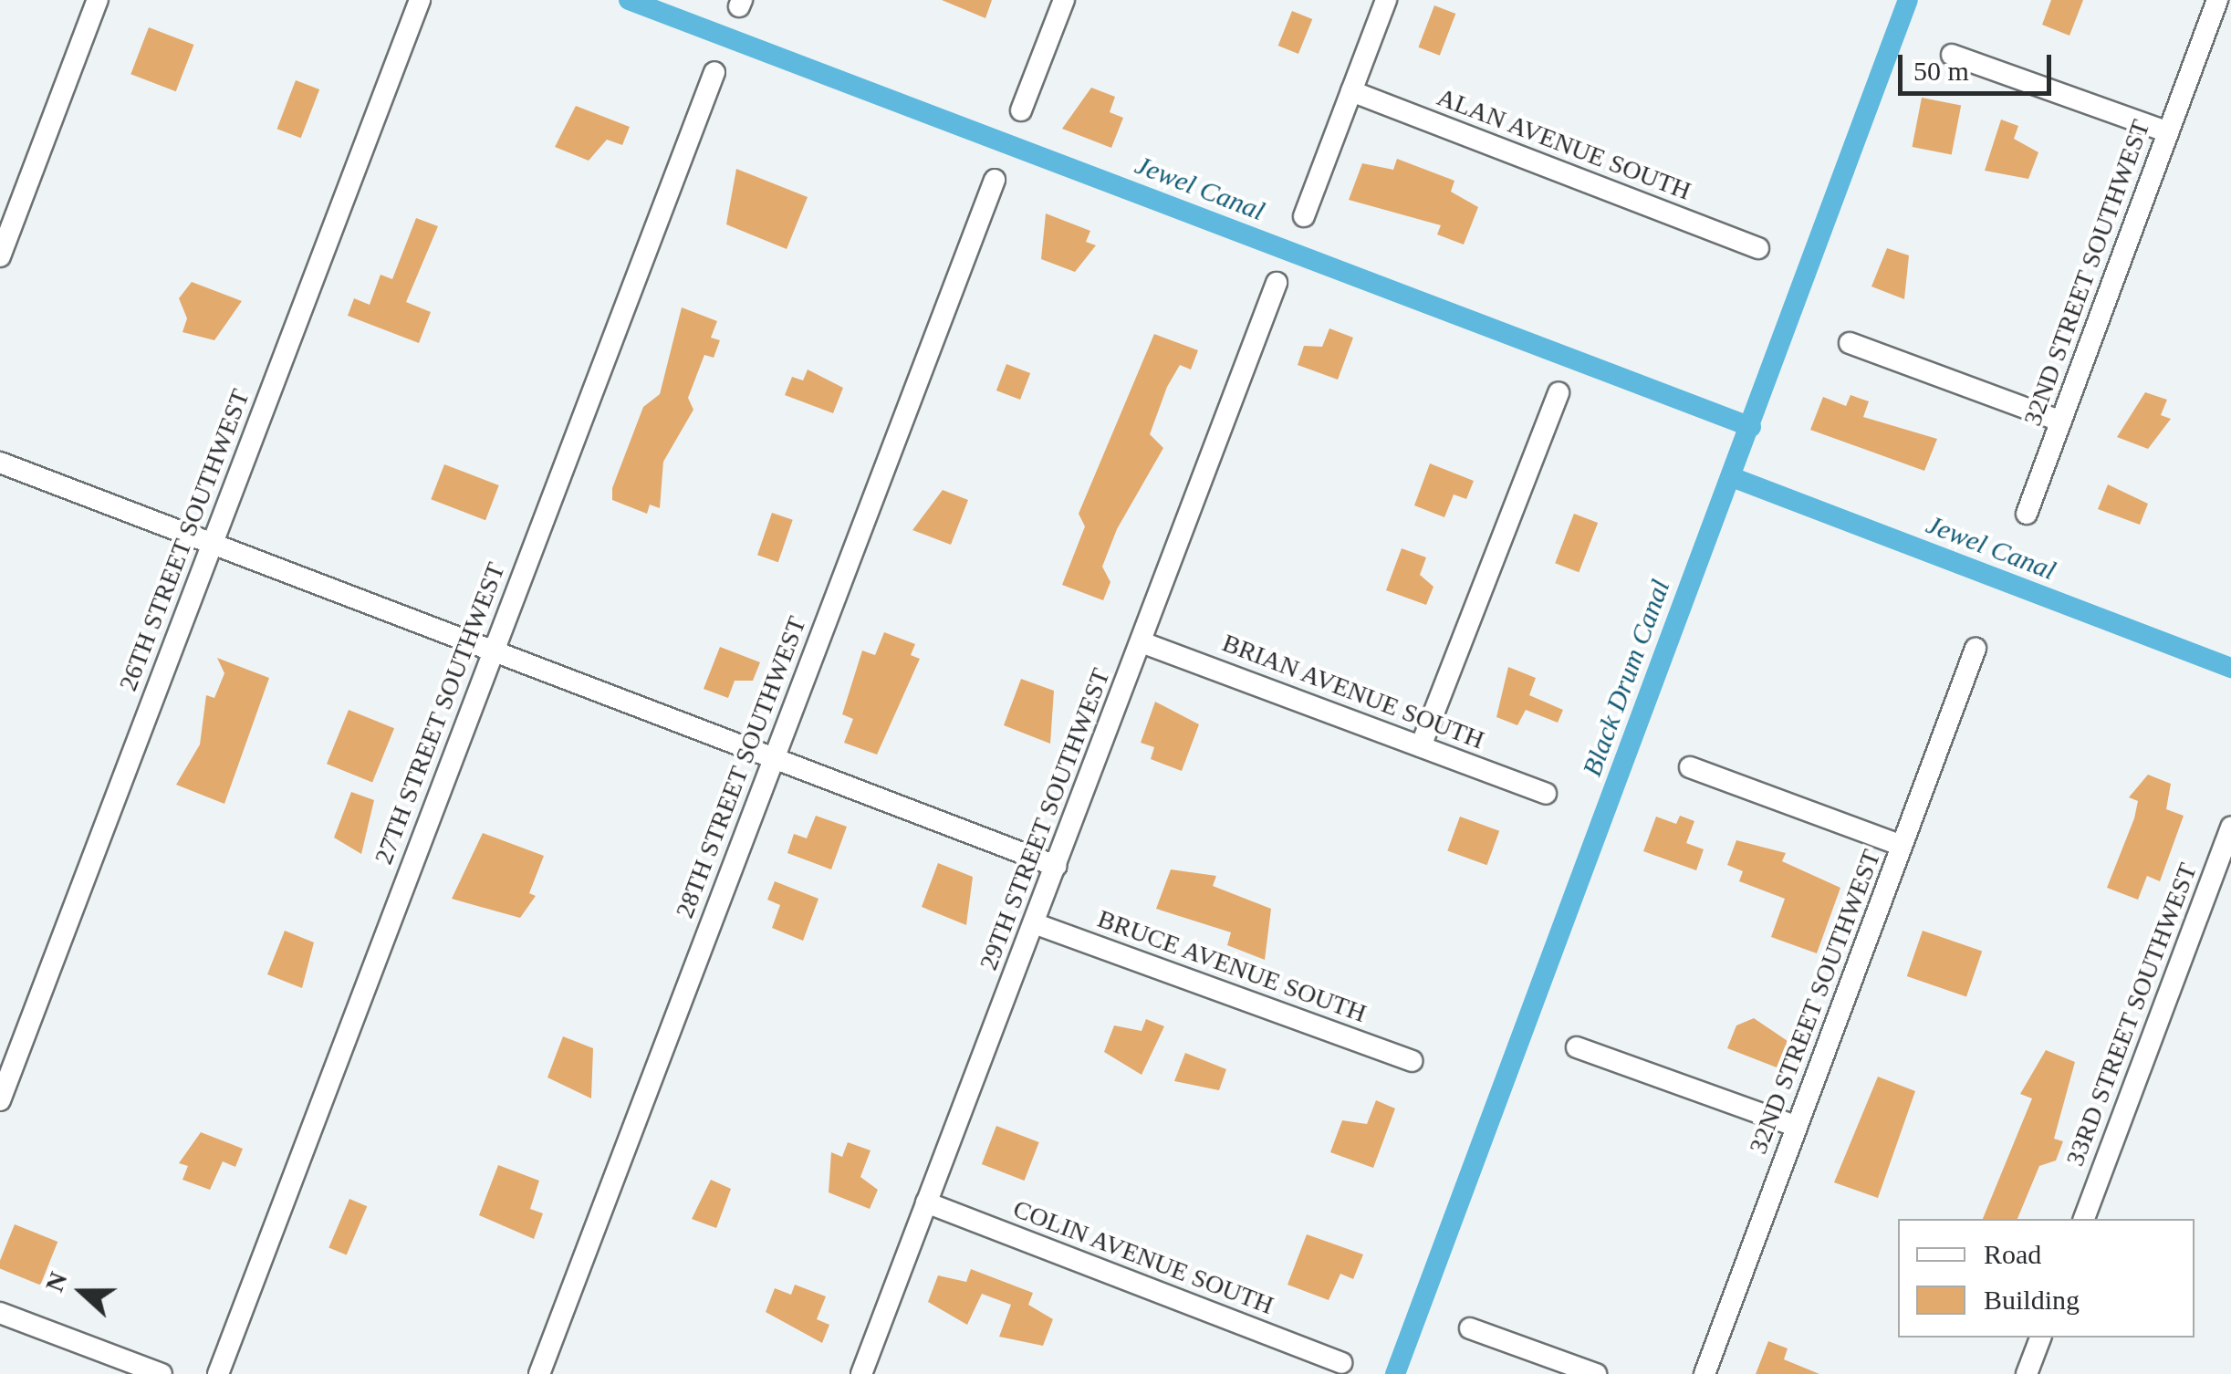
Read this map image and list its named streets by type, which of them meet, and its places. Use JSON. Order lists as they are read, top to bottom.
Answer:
{
  "streets": {
    "street": [
      "ALAN AVENUE SOUTH",
      "32ND STREET SOUTHWEST",
      "26TH STREET SOUTHWEST",
      "BRIAN AVENUE SOUTH",
      "27TH STREET SOUTHWEST",
      "28TH STREET SOUTHWEST",
      "29TH STREET SOUTHWEST",
      "BRUCE AVENUE SOUTH",
      "33RD STREET SOUTHWEST",
      "COLIN AVENUE SOUTH"
    ]
  },
  "crossings": [
    ["BRIAN AVENUE SOUTH", "29TH STREET SOUTHWEST"],
    ["29TH STREET SOUTHWEST", "BRUCE AVENUE SOUTH"],
    ["29TH STREET SOUTHWEST", "COLIN AVENUE SOUTH"]
  ],
  "water": ["Jewel Canal", "Black Drum Canal"],
  "legend": ["Road", "Building"],
  "scale_bar": "50 m",
  "north": "left"
}
